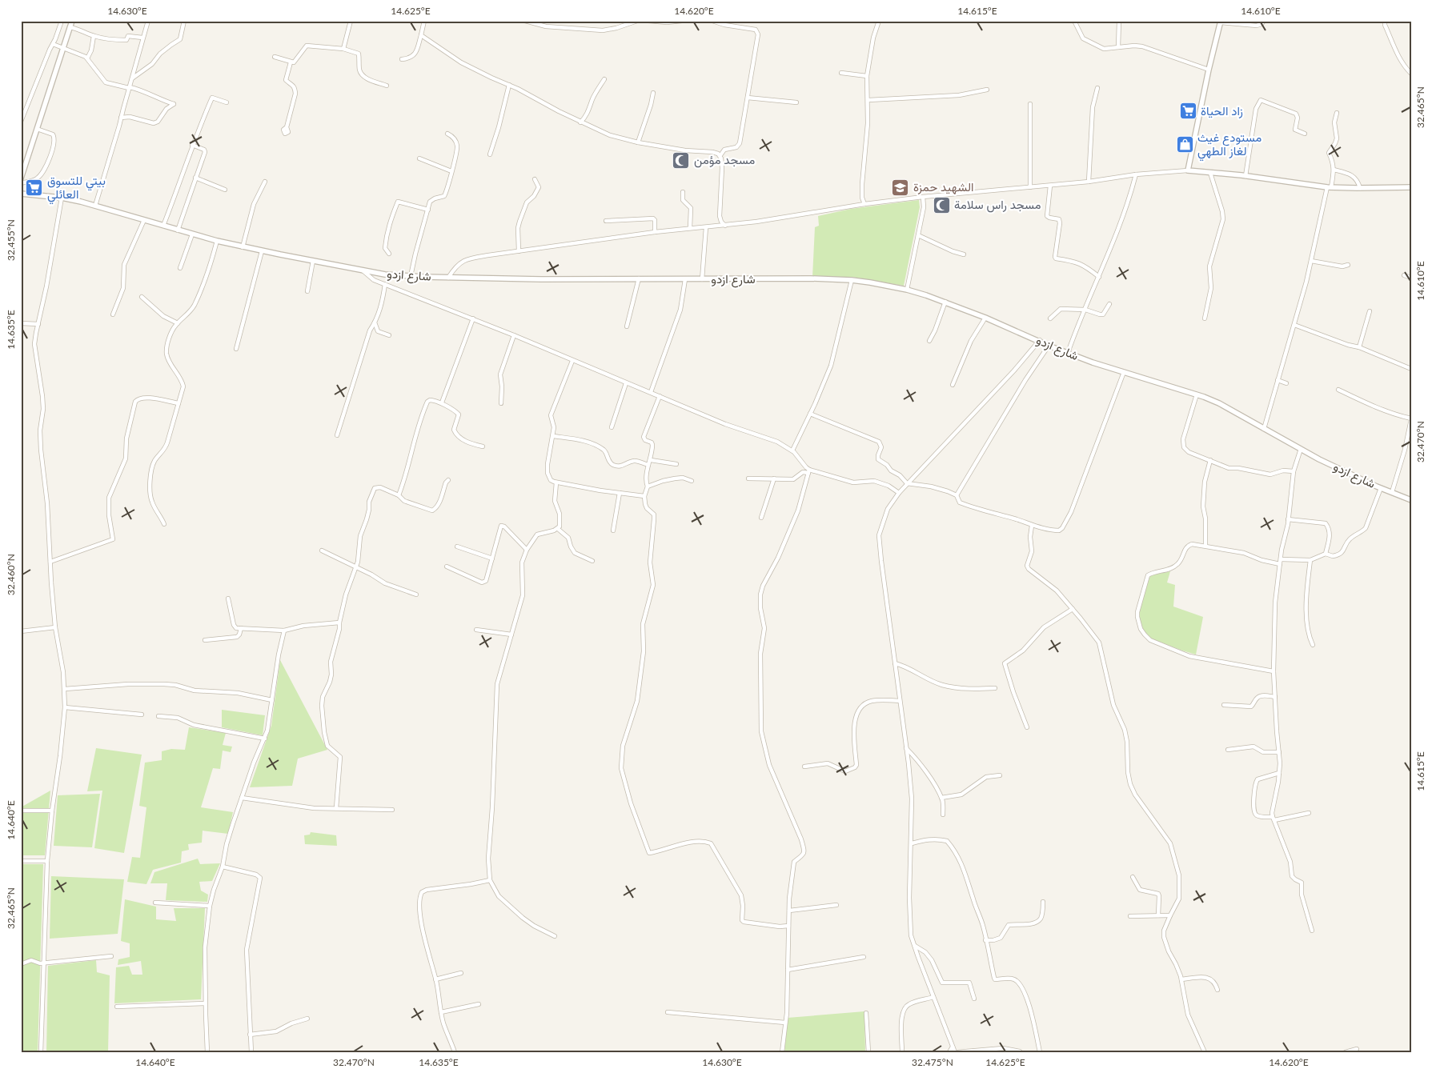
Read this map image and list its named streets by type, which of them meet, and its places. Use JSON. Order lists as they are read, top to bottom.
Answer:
{
  "streets": {
    "street": ["شارع ازدو"]
  },
  "places": {
    "supermarket": ["زاد الحياة", "بيتي للتسوق العائلي"],
    "shop": ["مستودع غيث لغاز الطهي"],
    "mosque": ["مسجد مؤمن", "مسجد راس سلامة"],
    "school or university": ["الشهيد حمزة"]
  },
  "coordinates": [
    "14.630°E",
    "14.625°E",
    "14.620°E",
    "14.615°E",
    "14.610°E",
    "32.465°N",
    "32.455°N",
    "14.635°E",
    "32.470°N",
    "32.460°N",
    "14.640°E",
    "32.475°N"
  ]
}
